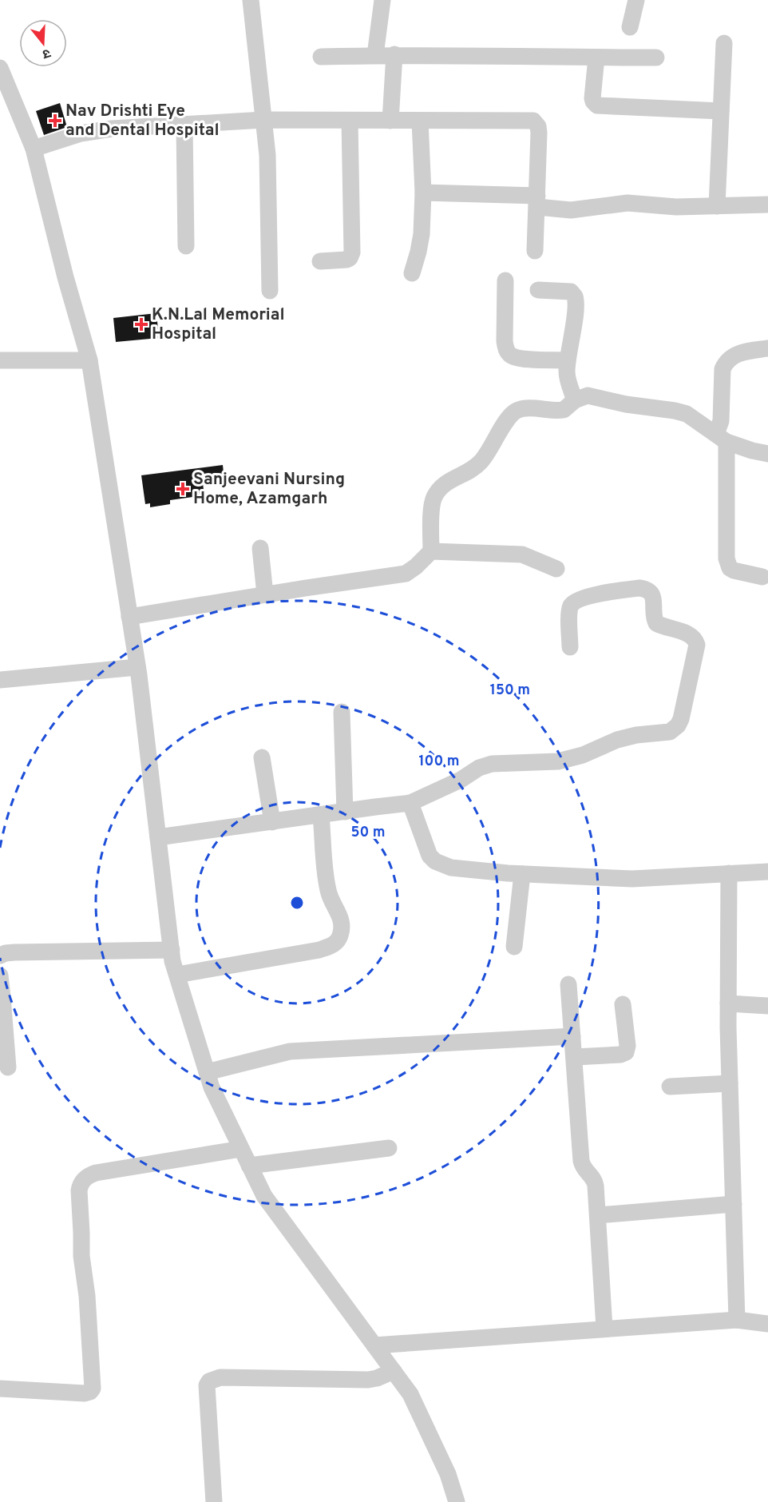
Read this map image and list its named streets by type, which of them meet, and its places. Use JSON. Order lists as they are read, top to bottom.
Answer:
{
  "places": {
    "health": ["Nav Drishti Eye and Dental Hospital", "K.N.Lal Memorial Hospital", "Sanjeevani Nursing Home, Azamgarh"]
  },
  "north": "bottom",
  "rings": ["150 m", "100 m", "50 m"]
}
